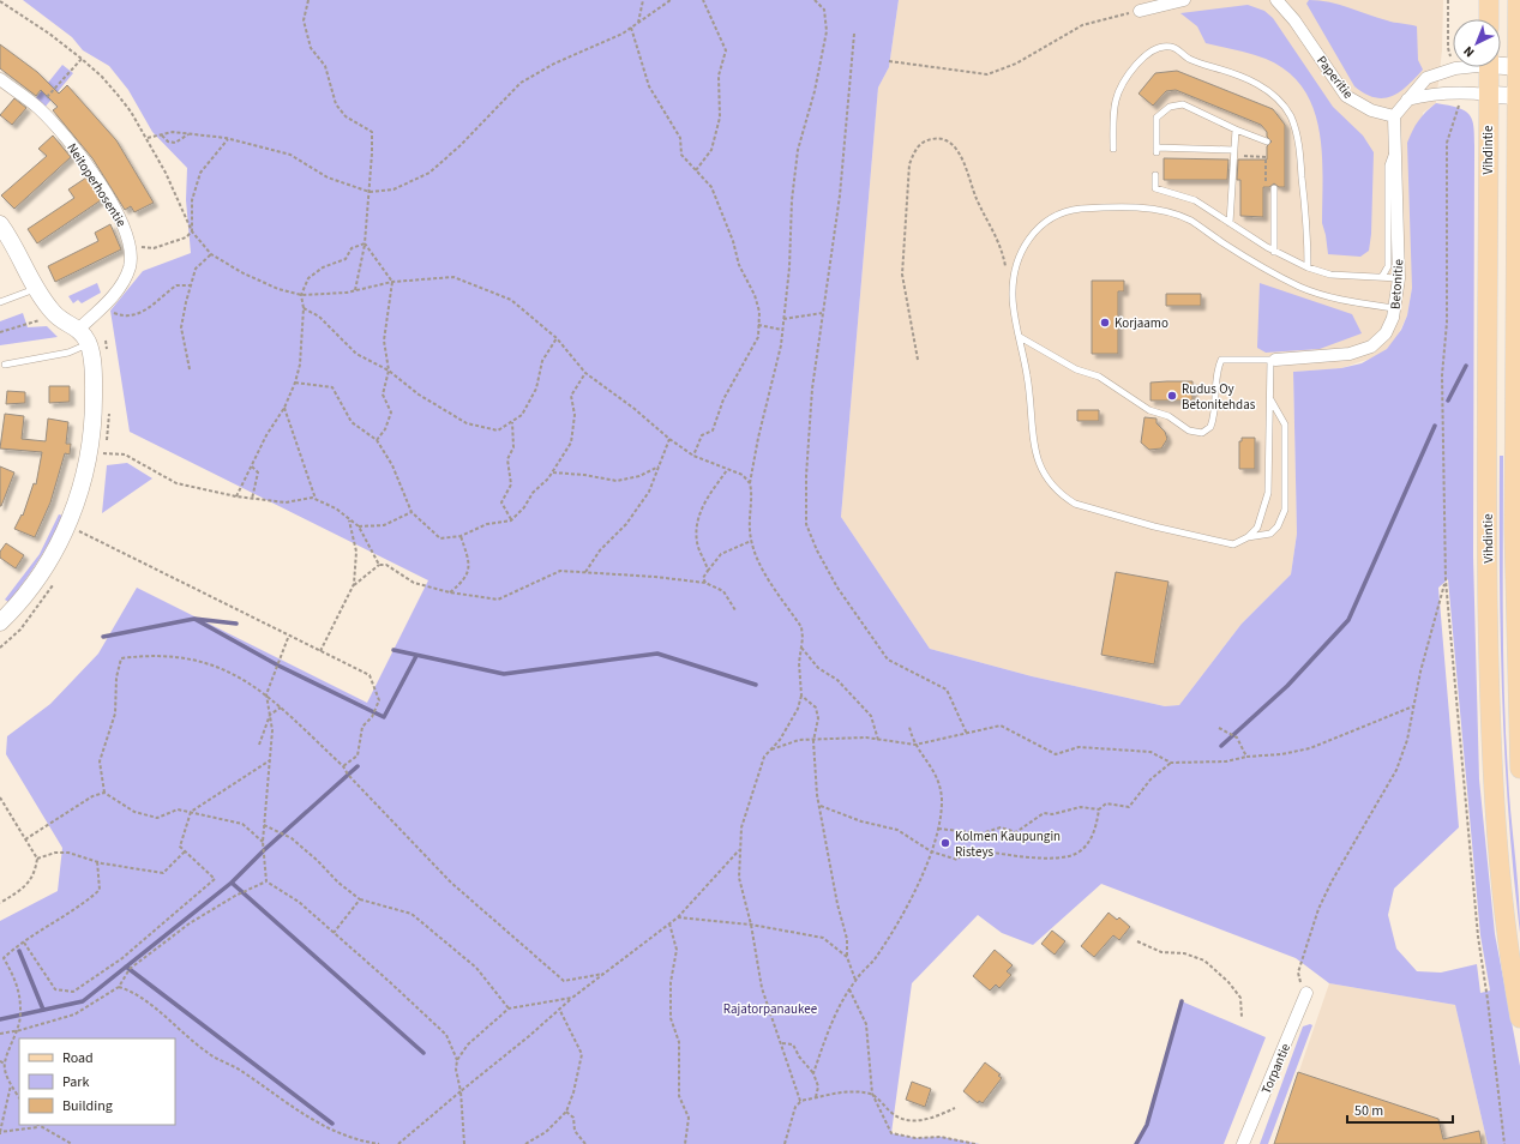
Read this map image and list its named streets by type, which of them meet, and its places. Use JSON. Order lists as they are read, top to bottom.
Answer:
{
  "streets": {
    "main road": ["Vihdintie"],
    "street": [
      "Paperitie",
      "Neitoperhosentie",
      "Betonitie",
      "Torpantie"
    ]
  },
  "crossings": [
    ["Paperitie", "Betonitie"]
  ],
  "parks": ["Rajatorpanaukee"],
  "places": ["Korjaamo", "Rudus Oy Betonitehdas", "Kolmen Kaupungin Risteys"],
  "legend": ["Road", "Park", "Building"],
  "scale_bar": "50 m",
  "north": "bottom left"
}
